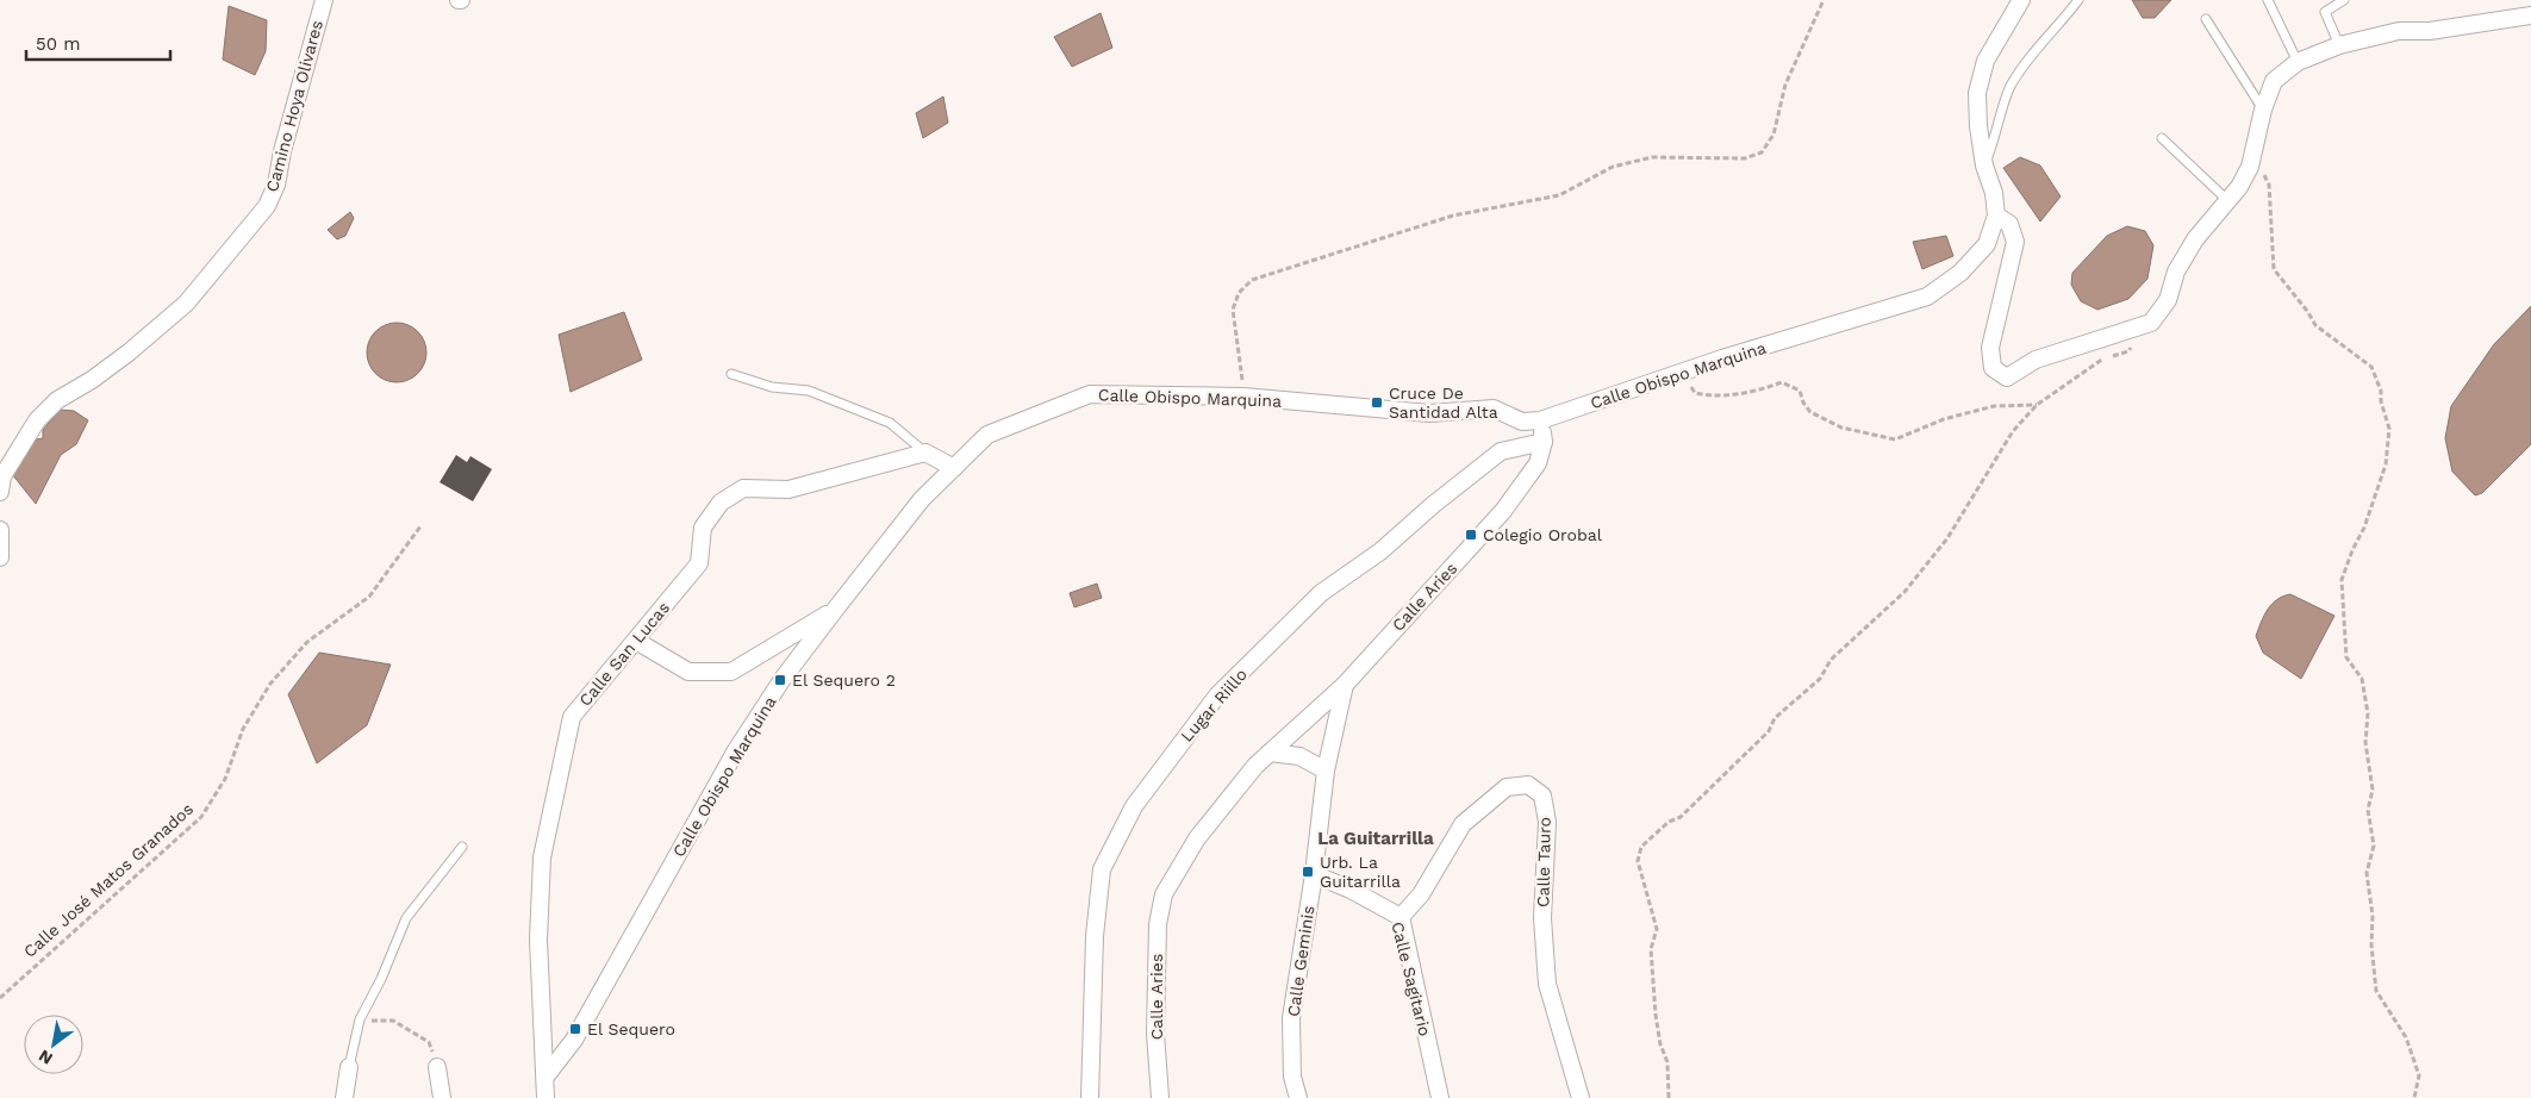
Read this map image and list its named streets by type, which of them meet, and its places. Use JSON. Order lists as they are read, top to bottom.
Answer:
{
  "streets": {
    "street": [
      "Camino Hoya Olivares",
      "Calle Obispo Marquina",
      "Calle Aries",
      "Calle San Lucas",
      "Lugar Riillo",
      "Calle Tauro",
      "Calle Geminis",
      "Calle Sagitario"
    ],
    "path": ["Calle José Matos Granados"]
  },
  "crossings": [
    ["Calle Obispo Marquina", "Calle San Lucas"],
    ["Calle Aries", "Lugar Riillo"],
    ["Calle Aries", "Calle Geminis"],
    ["Calle Tauro", "Calle Sagitario"],
    ["Calle Geminis", "Calle Sagitario"]
  ],
  "districts": ["La Guitarrilla"],
  "places": {
    "transit": [
      "Cruce De Santidad Alta",
      "Colegio Orobal",
      "El Sequero 2",
      "Urb. La Guitarrilla",
      "El Sequero"
    ]
  },
  "scale_bar": "50 m",
  "north": "bottom left"
}
